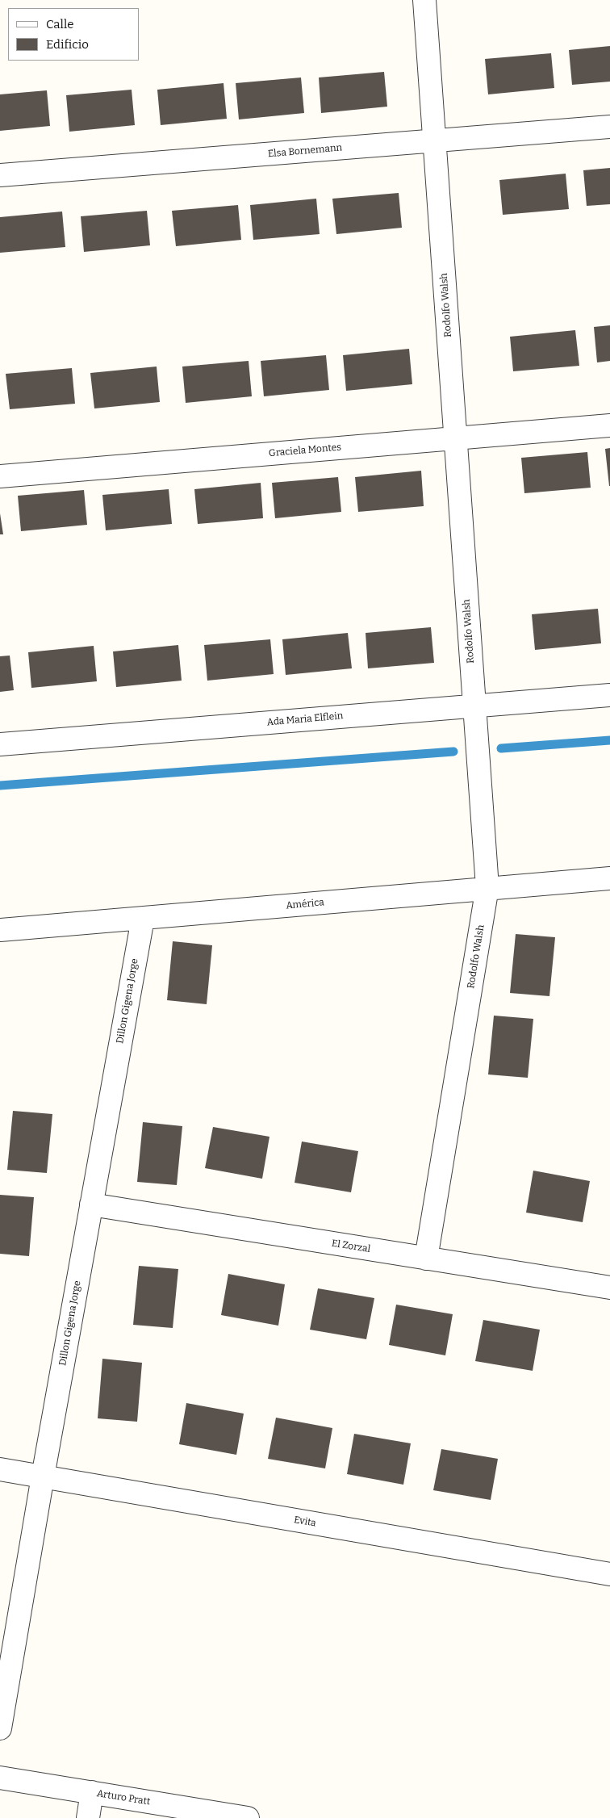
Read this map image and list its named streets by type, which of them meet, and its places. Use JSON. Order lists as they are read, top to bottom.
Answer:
{
  "streets": {
    "street": [
      "Elsa Bornemann",
      "Rodolfo Walsh",
      "Graciela Montes",
      "Ada Maria Elflein",
      "América",
      "Dillon Gigena Jorge",
      "El Zorzal",
      "Evita",
      "Arturo Pratt"
    ]
  },
  "crossings": [
    ["Elsa Bornemann", "Rodolfo Walsh"],
    ["Rodolfo Walsh", "Graciela Montes"],
    ["Rodolfo Walsh", "Ada Maria Elflein"],
    ["Rodolfo Walsh", "América"],
    ["Rodolfo Walsh", "El Zorzal"],
    ["América", "Dillon Gigena Jorge"],
    ["Dillon Gigena Jorge", "El Zorzal"],
    ["Dillon Gigena Jorge", "Evita"]
  ],
  "legend": ["Calle", "Edificio"]
}
